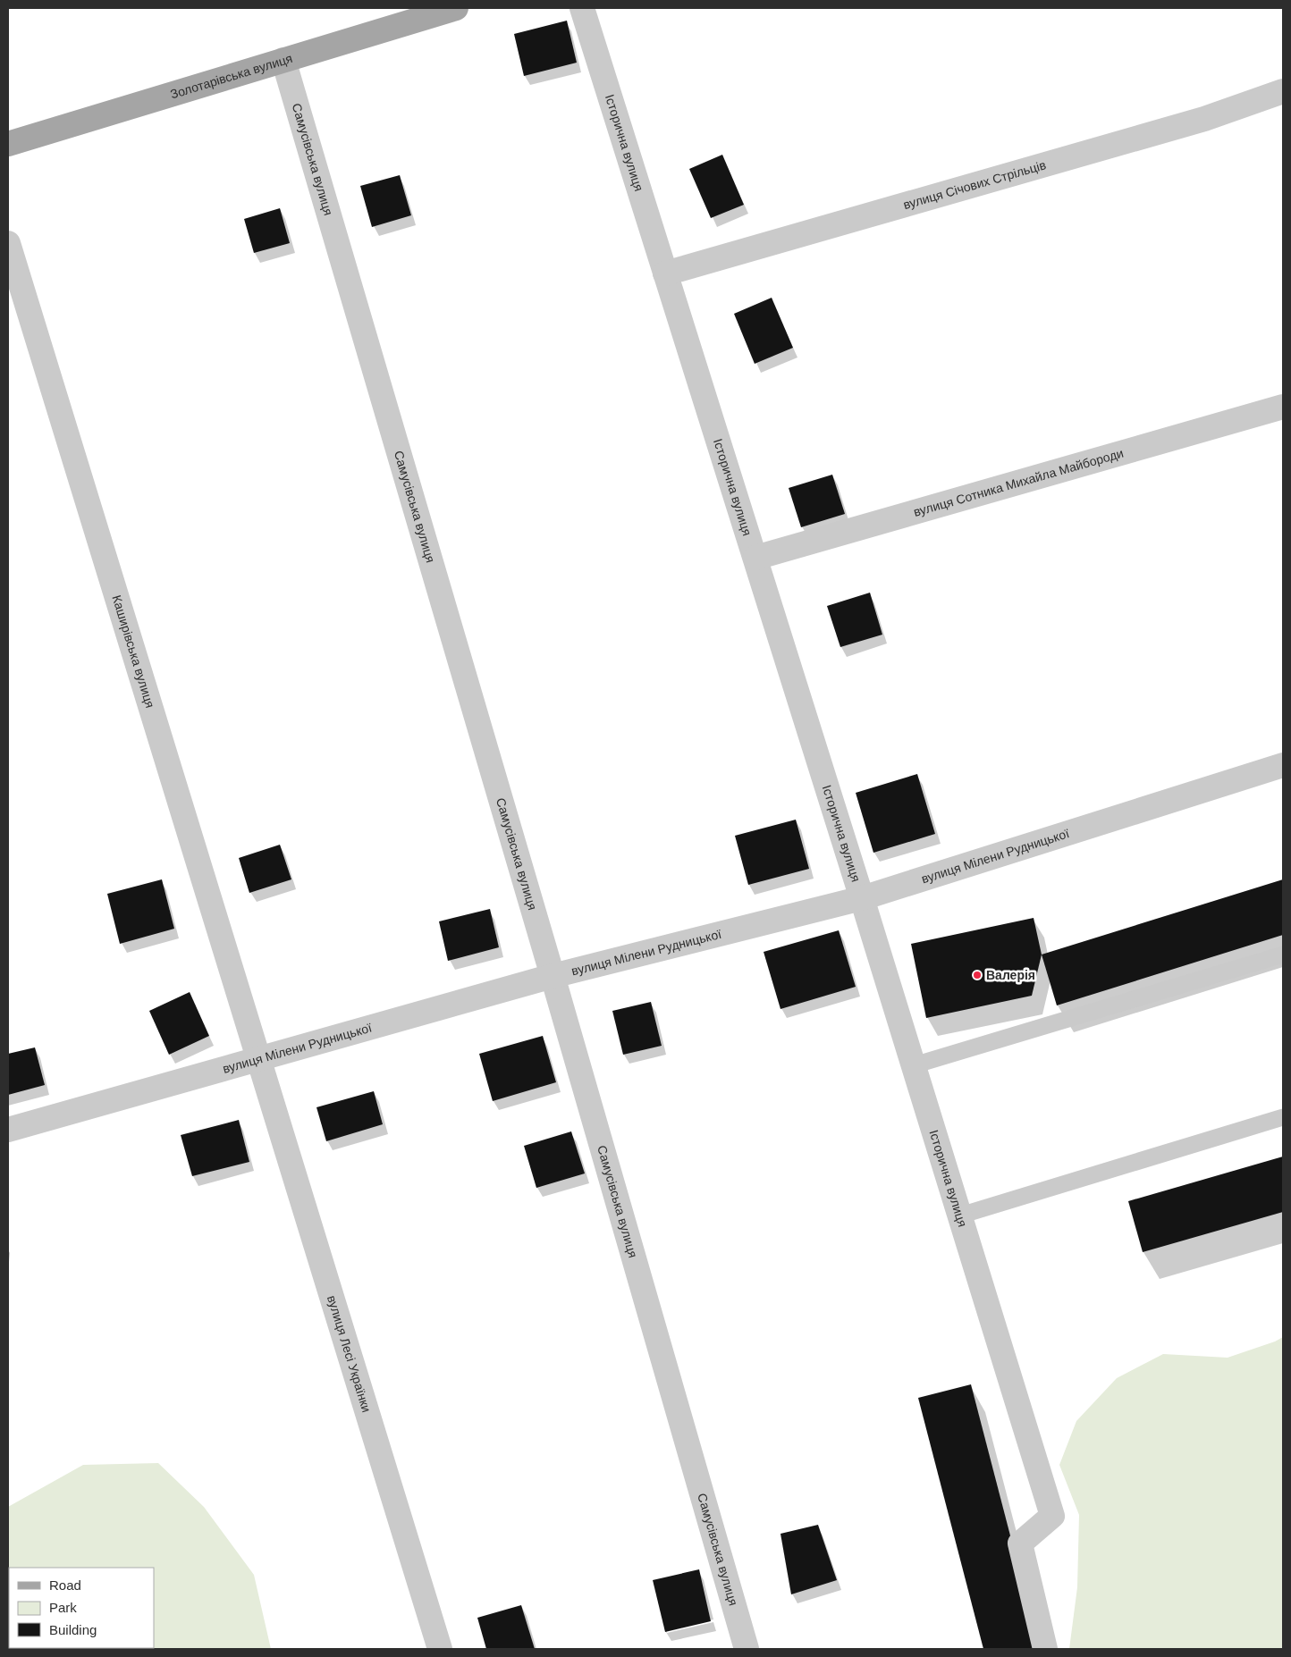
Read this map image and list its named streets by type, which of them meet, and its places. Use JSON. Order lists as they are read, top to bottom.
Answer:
{
  "streets": {
    "main road": ["Золотарівська вулиця"],
    "street": [
      "Історична вулиця",
      "Самусівська вулиця",
      "вулиця Січових Стрільців",
      "вулиця Сотника Михайла Майбороди",
      "Каширівська вулиця",
      "вулиця Мілени Рудницької",
      "вулиця Лесі Українки"
    ]
  },
  "crossings": [
    ["Золотарівська вулиця", "Самусівська вулиця"],
    ["Історична вулиця", "вулиця Січових Стрільців"],
    ["Історична вулиця", "вулиця Сотника Михайла Майбороди"],
    ["Історична вулиця", "вулиця Мілени Рудницької"],
    ["Самусівська вулиця", "вулиця Мілени Рудницької"],
    ["Каширівська вулиця", "вулиця Мілени Рудницької"],
    ["Каширівська вулиця", "вулиця Лесі Українки"],
    ["вулиця Мілени Рудницької", "вулиця Лесі Українки"]
  ],
  "places": ["Валерія"],
  "legend": ["Road", "Park", "Building"]
}
